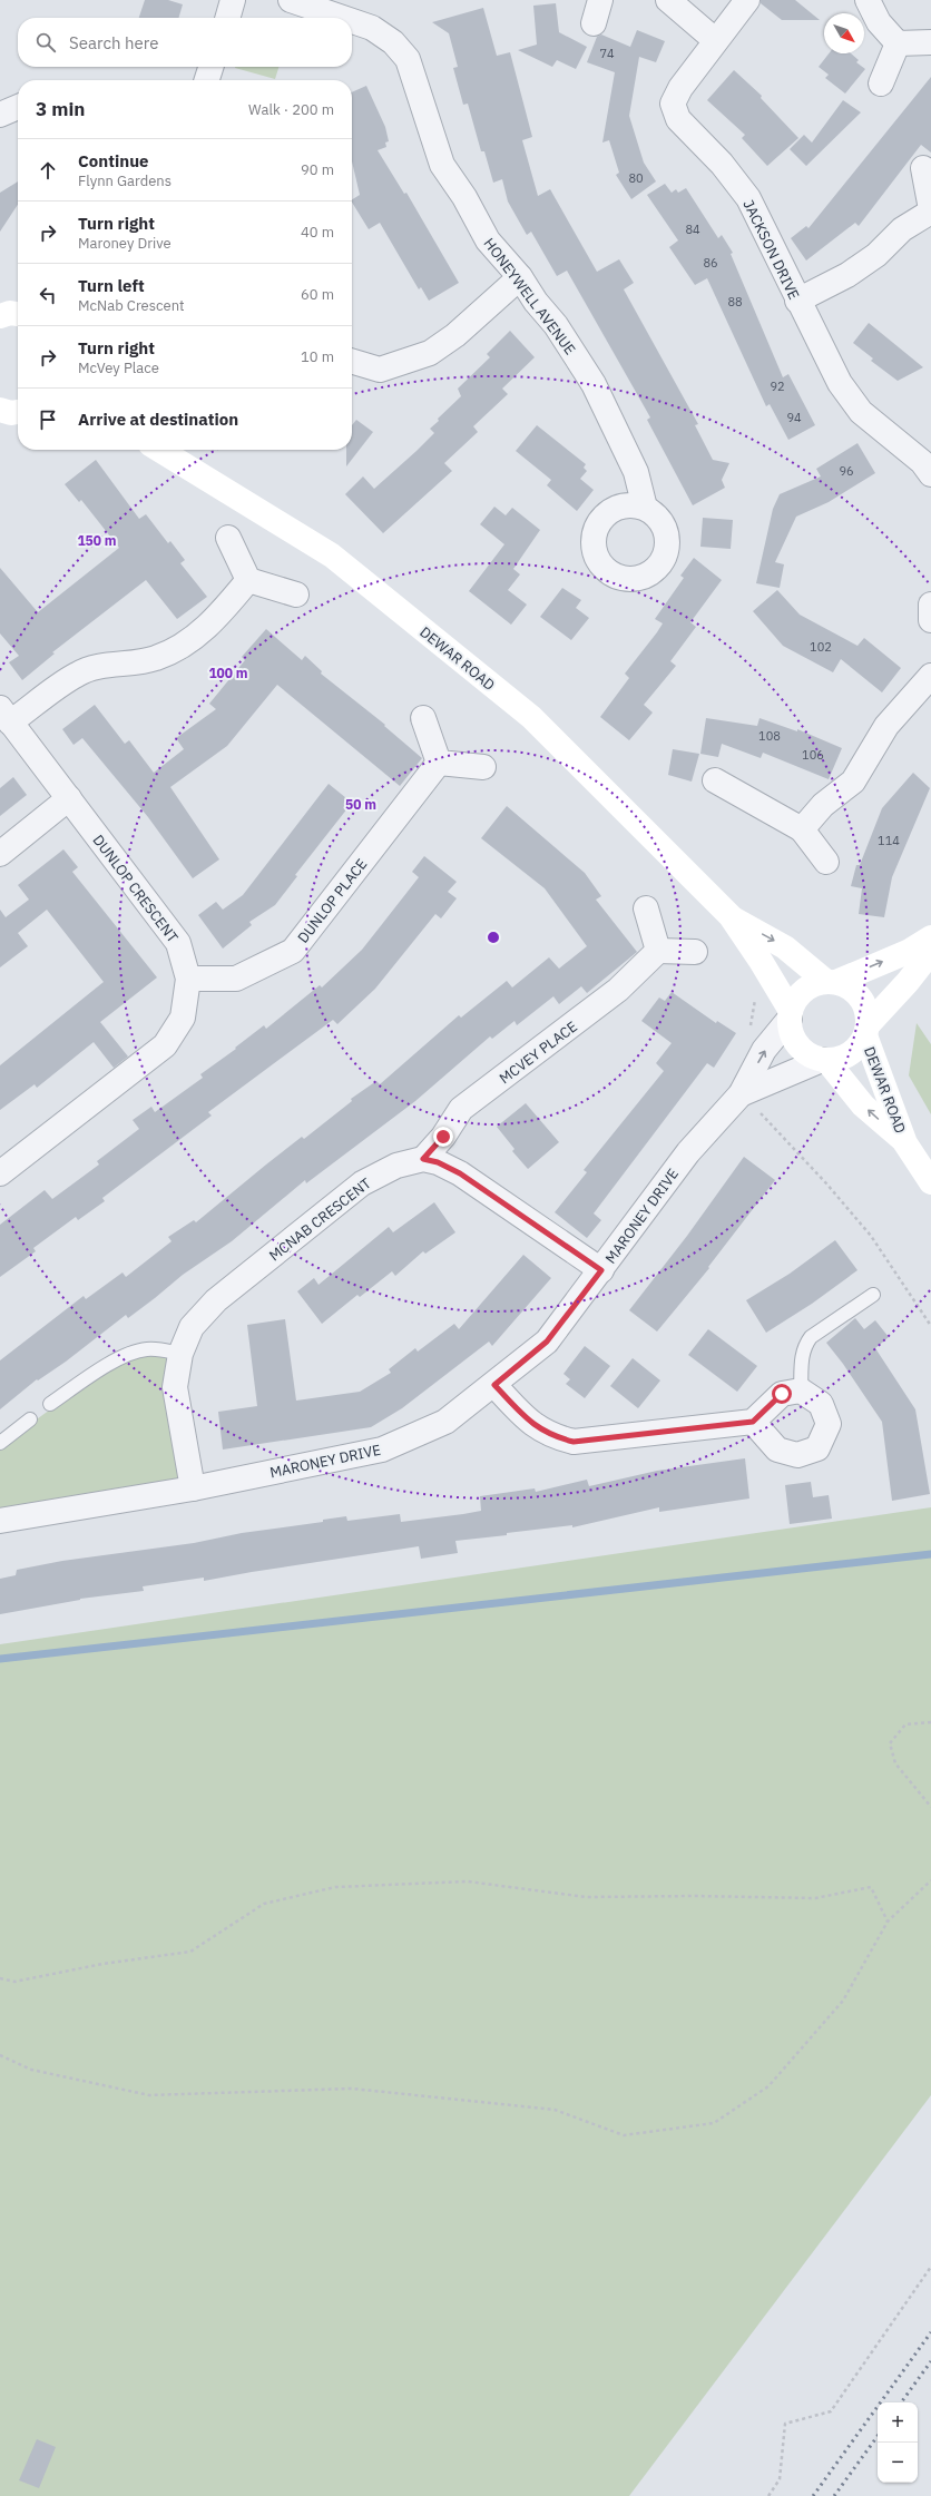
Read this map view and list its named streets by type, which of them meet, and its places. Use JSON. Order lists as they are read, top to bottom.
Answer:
{
  "streets": {
    "street": [
      "JACKSON DRIVE",
      "HONEYWELL AVENUE",
      "DEWAR ROAD",
      "DUNLOP CRESCENT",
      "DUNLOP PLACE",
      "MCVEY PLACE",
      "MARONEY DRIVE",
      "MCNAB CRESCENT"
    ]
  },
  "crossings": [
    ["DEWAR ROAD", "MARONEY DRIVE"],
    ["DUNLOP CRESCENT", "DUNLOP PLACE"],
    ["MCVEY PLACE", "MCNAB CRESCENT"],
    ["MARONEY DRIVE", "MCNAB CRESCENT"]
  ],
  "house_numbers": [
    "74",
    "80",
    "84",
    "86",
    "88",
    "92",
    "94",
    "96",
    "102",
    "108",
    "106",
    "114"
  ],
  "north": "bottom right",
  "page": {
    "search": "Search here",
    "heading": ["3 min", "Walk · 200 m"],
    "list": [
      ["Continue", "Flynn Gardens", "90 m"],
      ["Turn right", "Maroney Drive", "40 m"],
      ["Turn left", "McNab Crescent", "60 m"],
      ["Turn right", "McVey Place", "10 m"],
      "Arrive at destination"
    ],
    "map_buttons": ["+", "−"]
  },
  "rings": ["150 m", "100 m", "50 m"]
}
